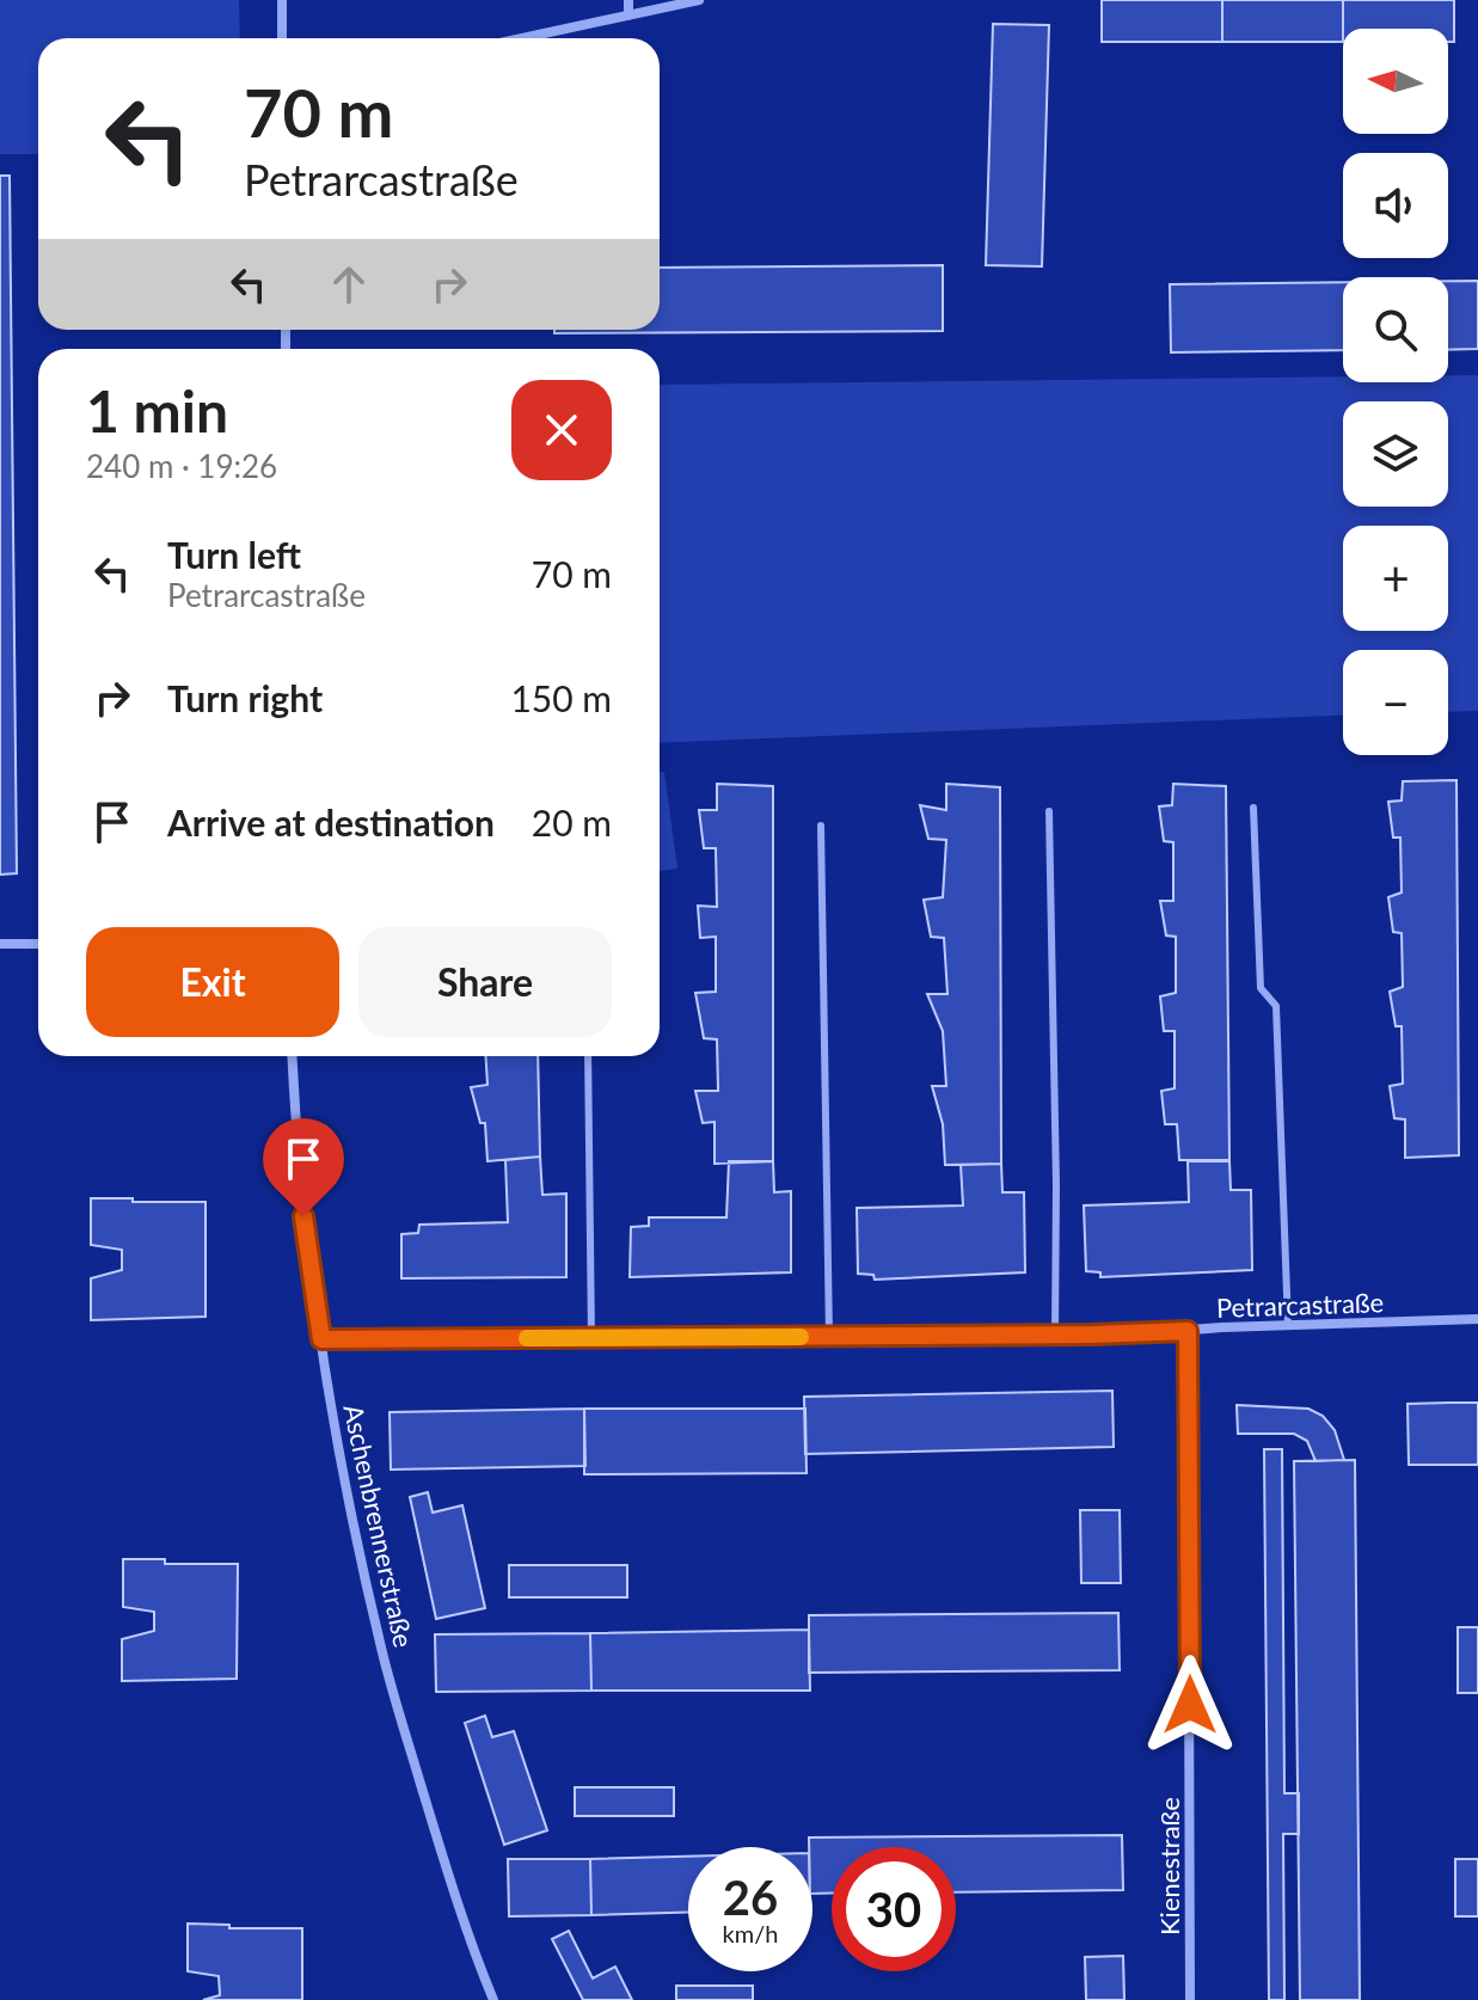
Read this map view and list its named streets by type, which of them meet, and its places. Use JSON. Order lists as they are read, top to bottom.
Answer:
{
  "streets": {
    "street": ["Petrarcastraße", "Aschenbrennerstraße", "Kienestraße"]
  },
  "crossings": [
    ["Petrarcastraße", "Aschenbrennerstraße"],
    ["Petrarcastraße", "Kienestraße"]
  ],
  "north": "left",
  "page": {
    "map_buttons": ["+", "−"],
    "turn": ["70 m", "Petrarcastraße"],
    "heading": ["1 min", "240 m · 19:26"],
    "list": [
      {
        "name": "Turn left",
        "note": "Petrarcastraße",
        "value": "70 m"
      },
      {
        "name": "Turn right",
        "value": "150 m"
      },
      {
        "name": "Arrive at destination",
        "value": "20 m"
      }
    ],
    "buttons": ["Exit", "Share"],
    "speed": "26 km/h",
    "limit": "30"
  }
}
